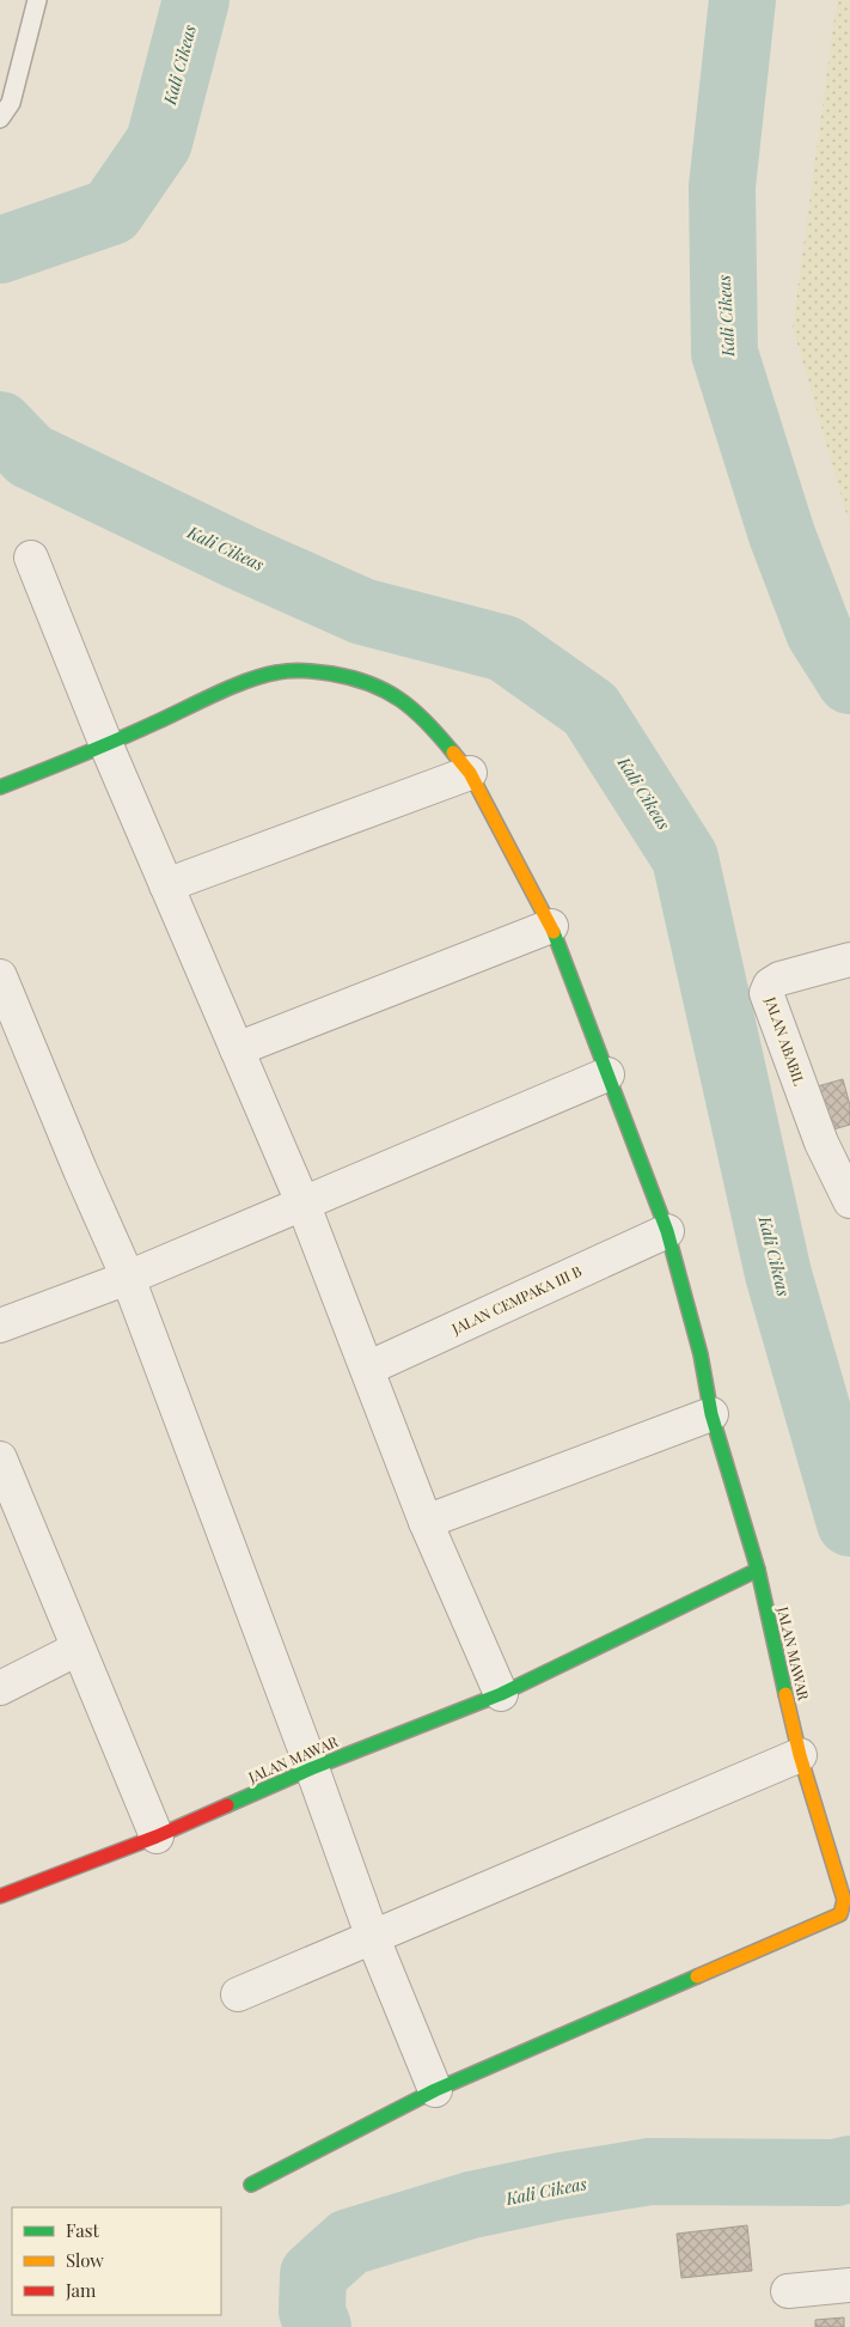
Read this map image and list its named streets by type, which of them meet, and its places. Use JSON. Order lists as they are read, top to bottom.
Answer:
{
  "streets": {
    "street": ["JALAN ABABIL", "JALAN CEMPAKA III B", "JALAN MAWAR"]
  },
  "water": ["Kali Cikeas"],
  "legend": ["Fast", "Slow", "Jam"]
}
